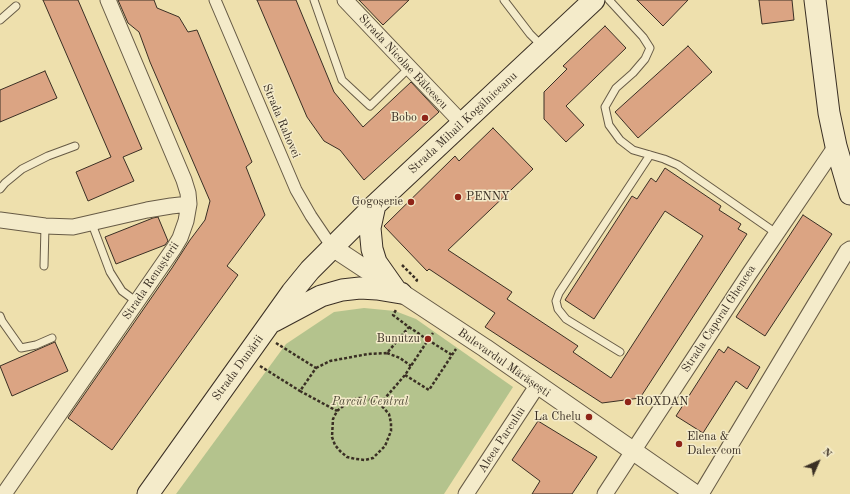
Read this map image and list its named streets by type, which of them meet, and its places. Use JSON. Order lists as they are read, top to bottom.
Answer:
{
  "streets": {
    "main road": ["Strada Mihail Kogălniceanu", "Strada Dunării"],
    "street": [
      "Strada Nicolae Bălcescu",
      "Strada Rahovei",
      "Strada Renașterii",
      "Strada Caporal Ghencea",
      "Bulevardul Mărășești",
      "Aleea Parcului"
    ]
  },
  "crossings": [
    ["Strada Nicolae Bălcescu", "Strada Mihail Kogălniceanu"],
    ["Strada Rahovei", "Strada Mihail Kogălniceanu"],
    ["Strada Rahovei", "Bulevardul Mărășești"],
    ["Strada Rahovei", "Strada Dunării"],
    ["Strada Mihail Kogălniceanu", "Bulevardul Mărășești"],
    ["Strada Mihail Kogălniceanu", "Strada Dunării"],
    ["Strada Caporal Ghencea", "Bulevardul Mărășești"],
    ["Bulevardul Mărășești", "Strada Dunării"],
    ["Bulevardul Mărășești", "Aleea Parcului"]
  ],
  "parks": ["Parcul Central"],
  "places": [
    "Bobo",
    "PENNY",
    "Gogoșerie",
    "Bunutzu",
    "ROXDAN",
    "La Chelu",
    "Elena & Dalex com"
  ],
  "north": "top right"
}
